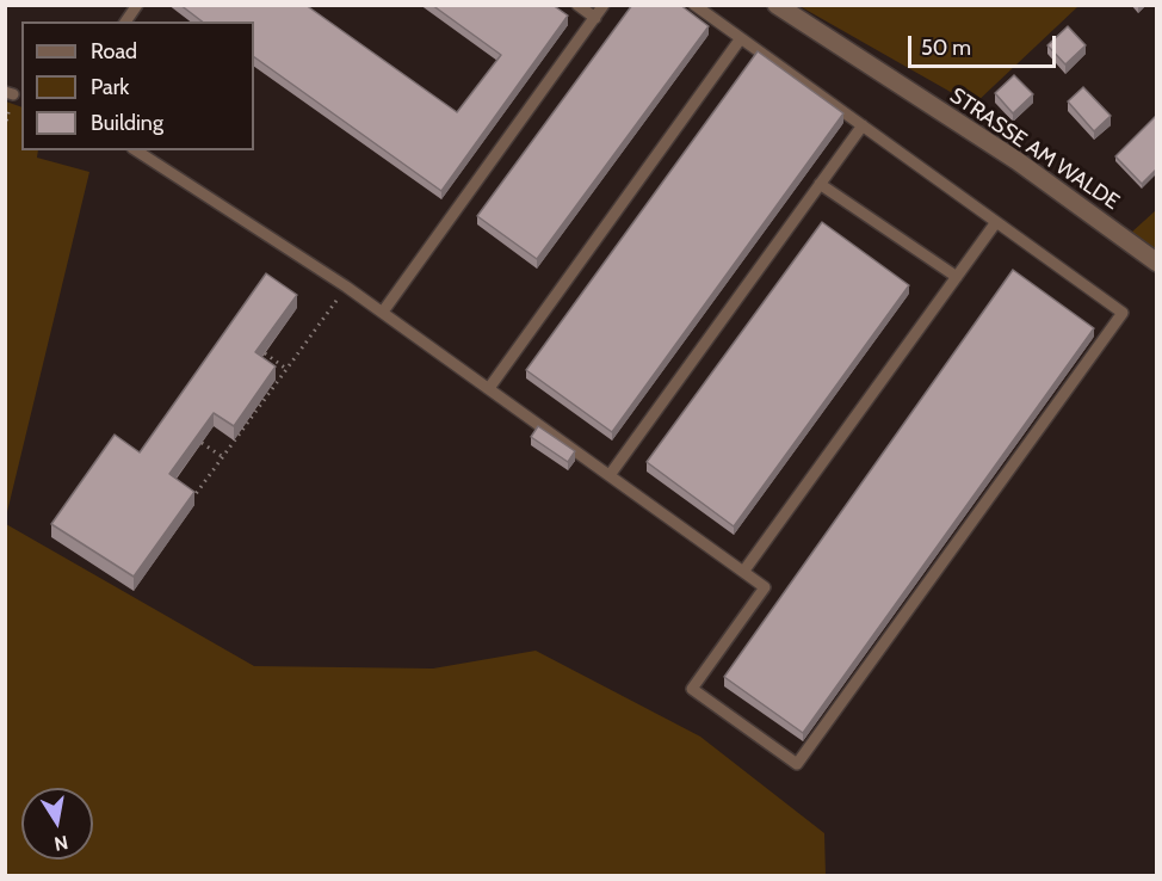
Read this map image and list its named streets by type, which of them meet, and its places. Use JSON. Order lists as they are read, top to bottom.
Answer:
{
  "streets": {
    "street": ["STRASSE AM WALDE"]
  },
  "legend": ["Road", "Park", "Building"],
  "scale_bar": "50 m",
  "north": "bottom"
}
